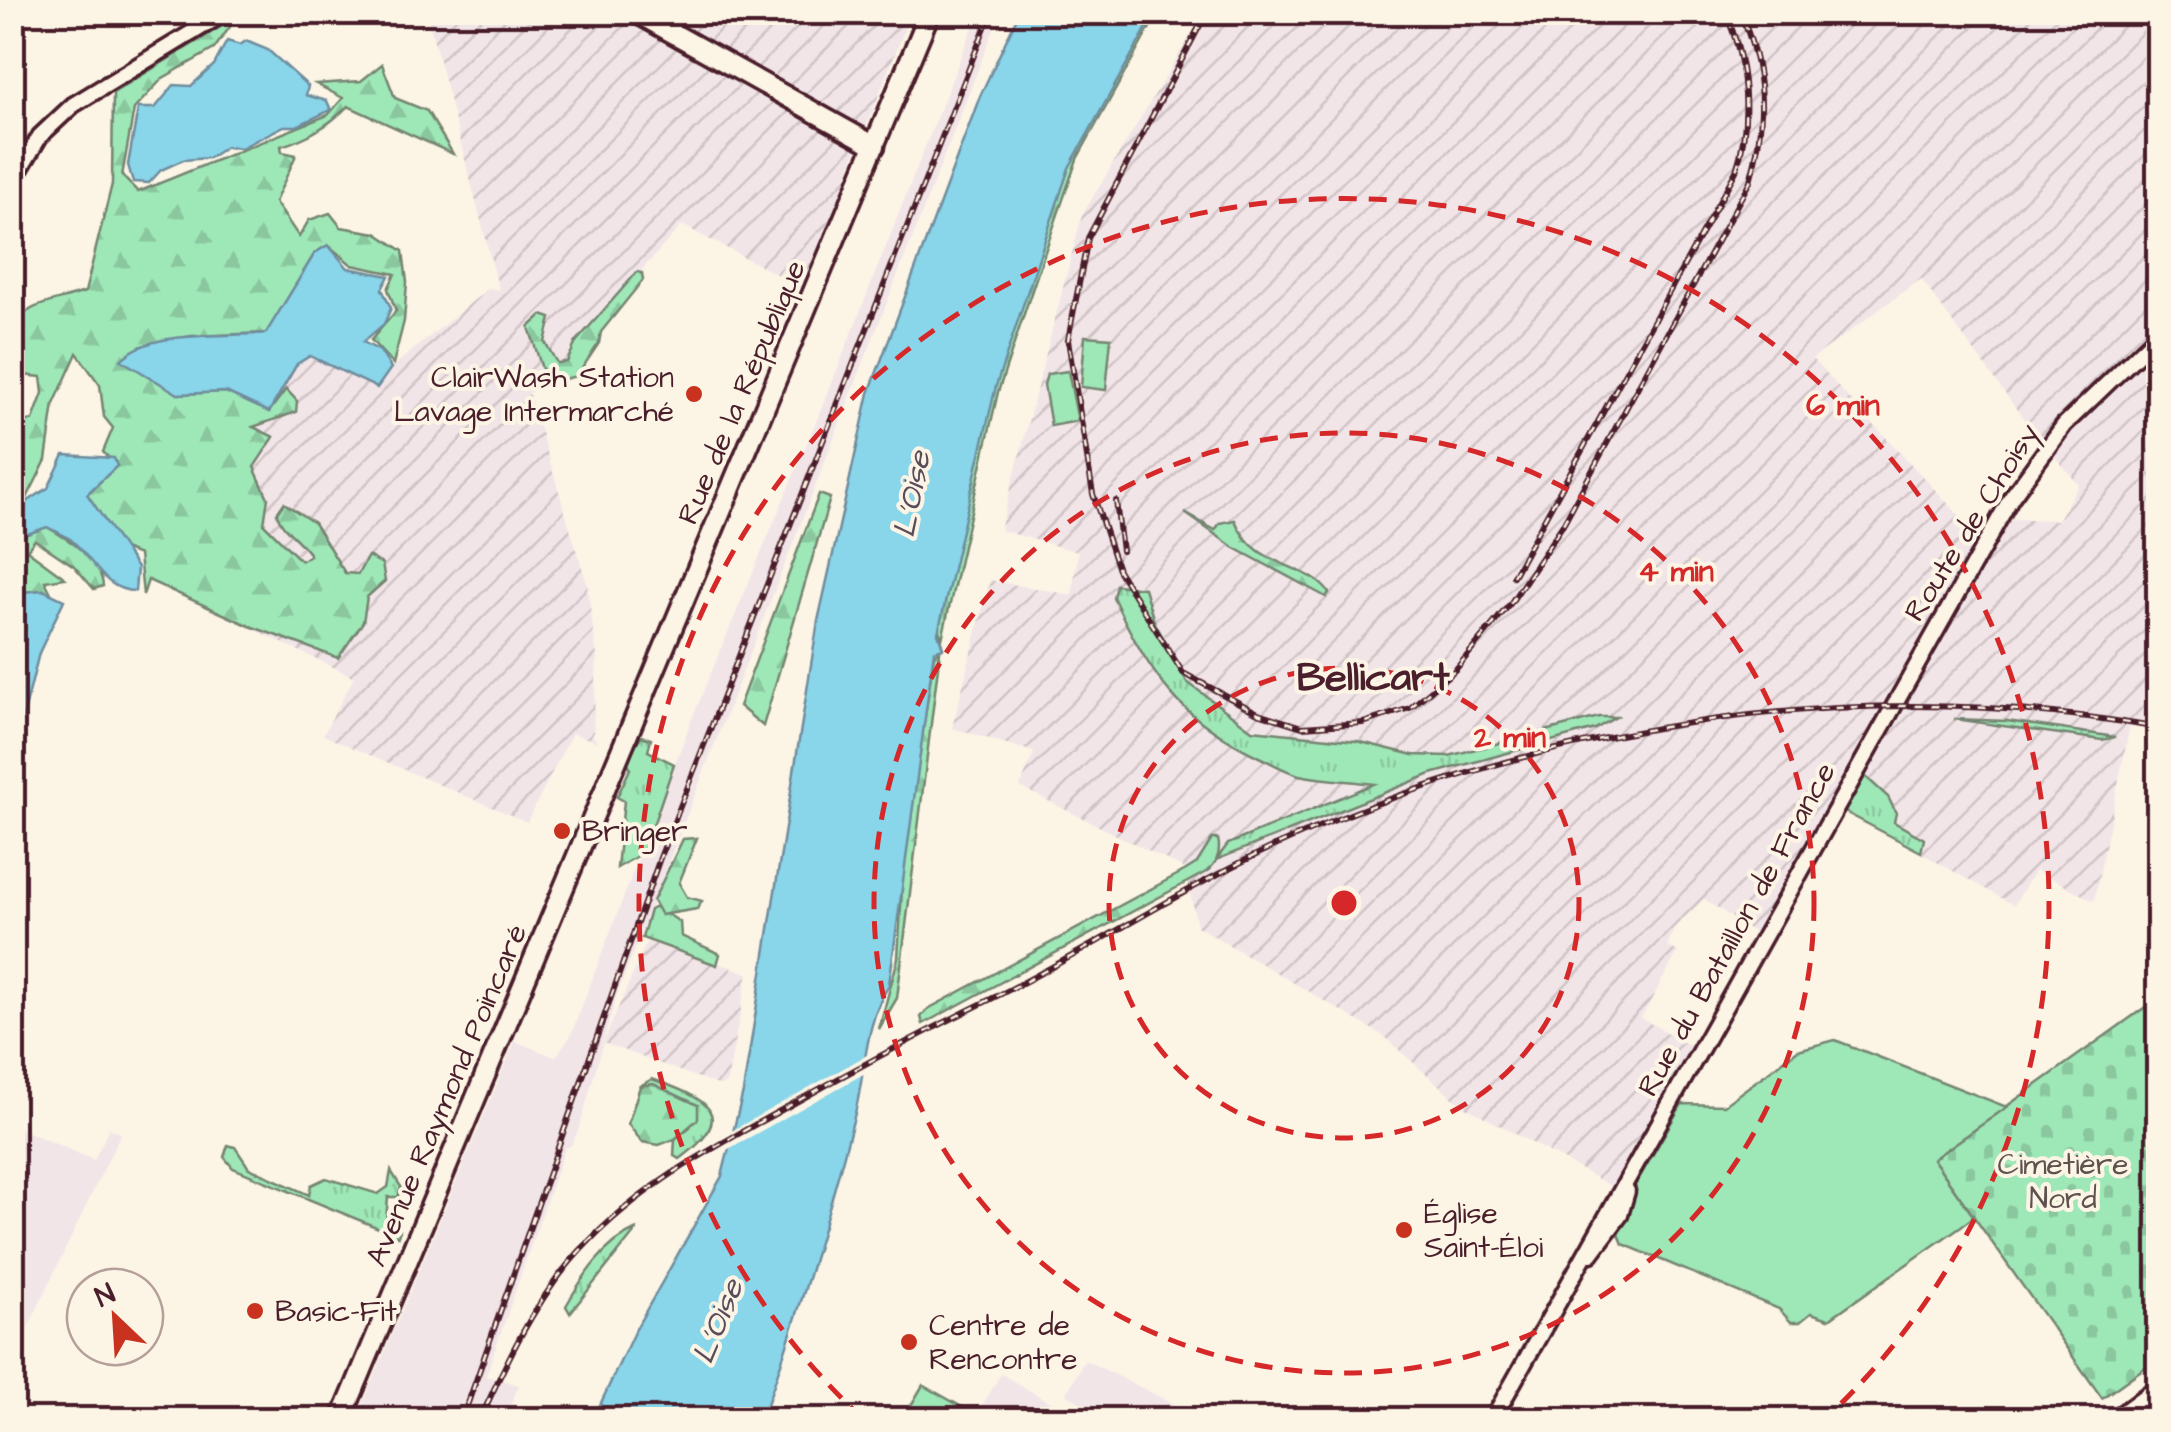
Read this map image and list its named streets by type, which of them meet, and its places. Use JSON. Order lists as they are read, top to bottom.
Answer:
{
  "streets": {
    "main road": ["Rue de la République", "Avenue Raymond Poincaré"],
    "street": ["Route de Choisy", "Rue du Bataillon de France"]
  },
  "crossings": [
    ["Rue de la République", "Avenue Raymond Poincaré"],
    ["Route de Choisy", "Rue du Bataillon de France"]
  ],
  "districts": ["Bellicart"],
  "water": ["L'Oise"],
  "parks": ["Cimetière Nord"],
  "places": [
    "ClairWash Station Lavage Intermarché",
    "Bringer",
    "Église Saint-Éloi",
    "Basic-Fit",
    "Centre de Rencontre"
  ],
  "north": "top left",
  "rings": ["6 min", "4 min", "2 min"]
}
